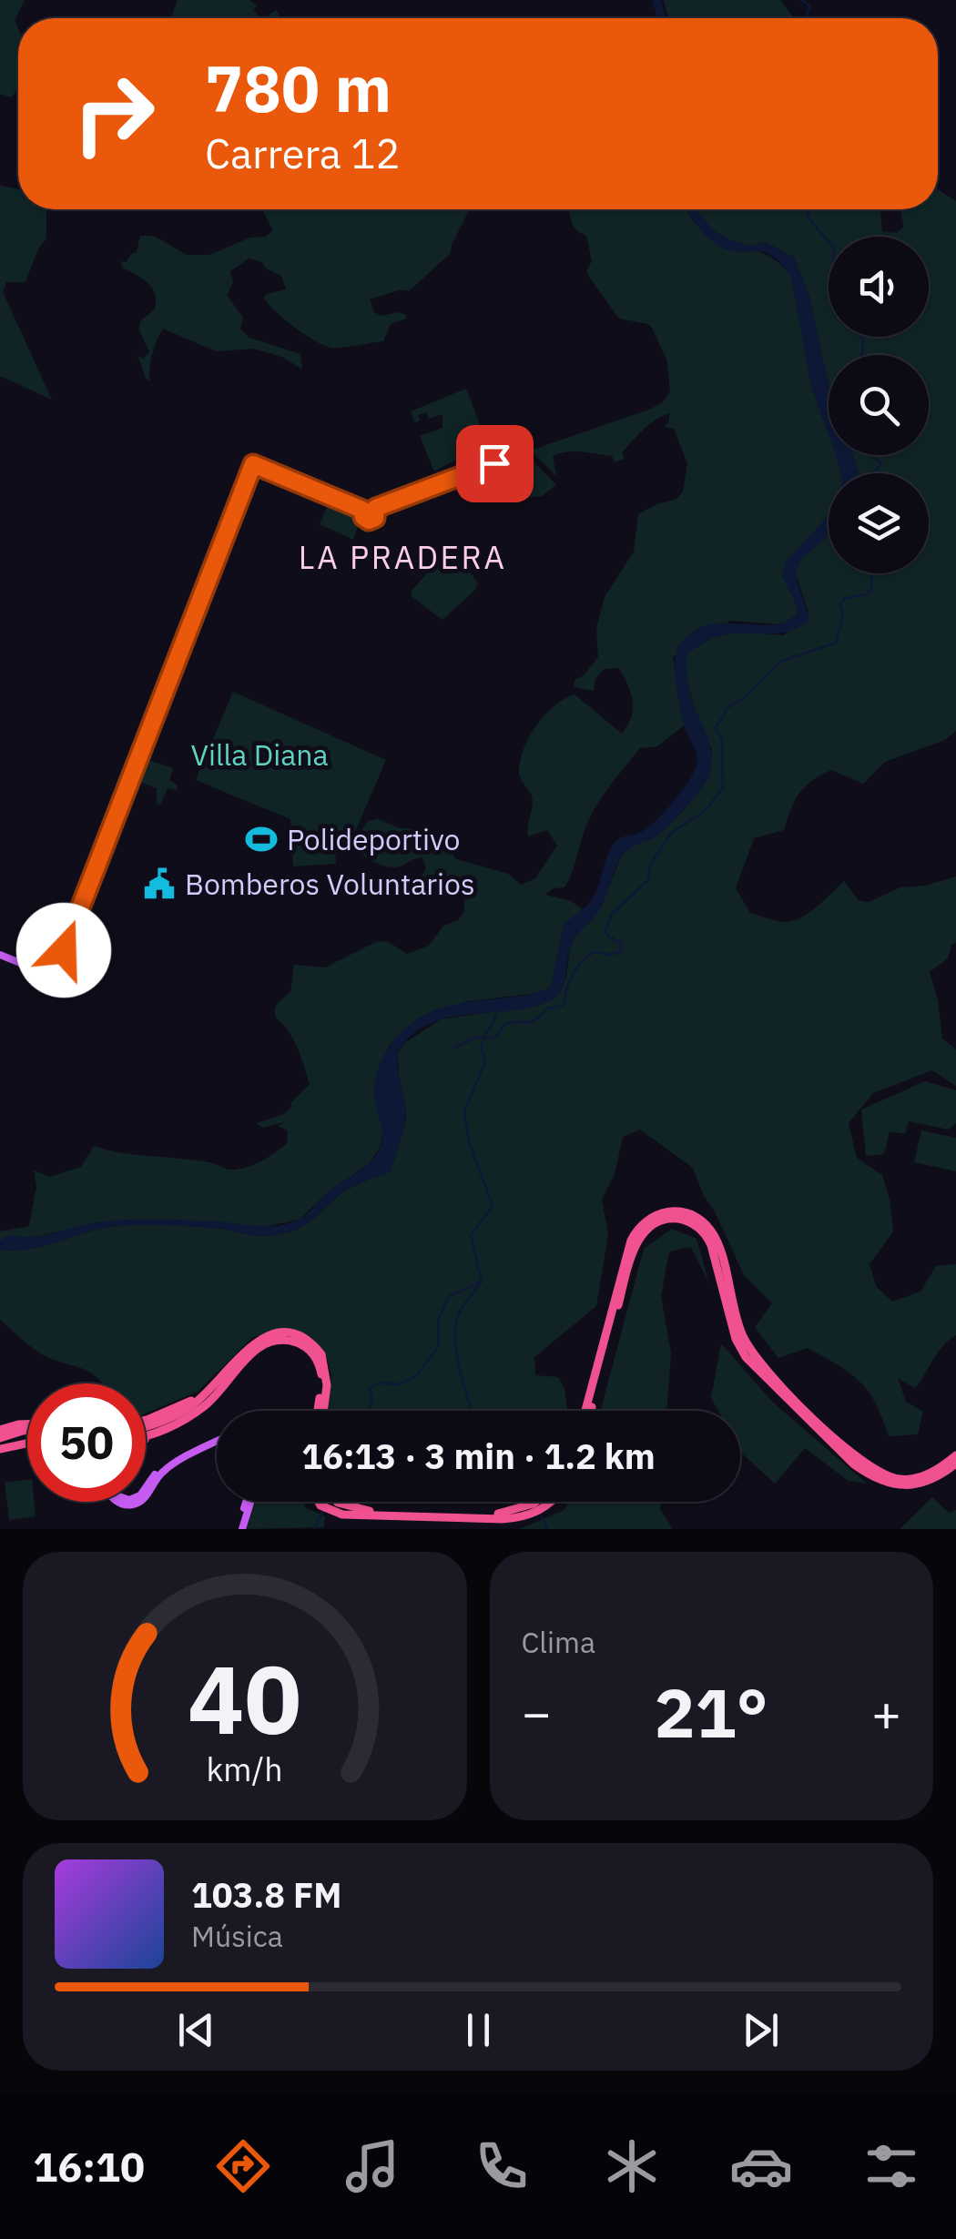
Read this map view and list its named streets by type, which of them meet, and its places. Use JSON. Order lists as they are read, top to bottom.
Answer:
{
  "districts": ["LA PRADERA"],
  "parks": ["Villa Diana"],
  "places": {
    "sports": ["Polideportivo"],
    "public building": ["Bomberos Voluntarios"]
  },
  "page": {
    "turn": ["780 m", "Carrera 12"],
    "limit": "50",
    "trip": "16:13 · 3 min · 1.2 km",
    "tile": "Clima",
    "heat": ["−", "21°", "+"],
    "song": ["103.8 FM", "Música"],
    "tabs": "16:10",
    "gauge": ["40", "km/h"]
  }
}
